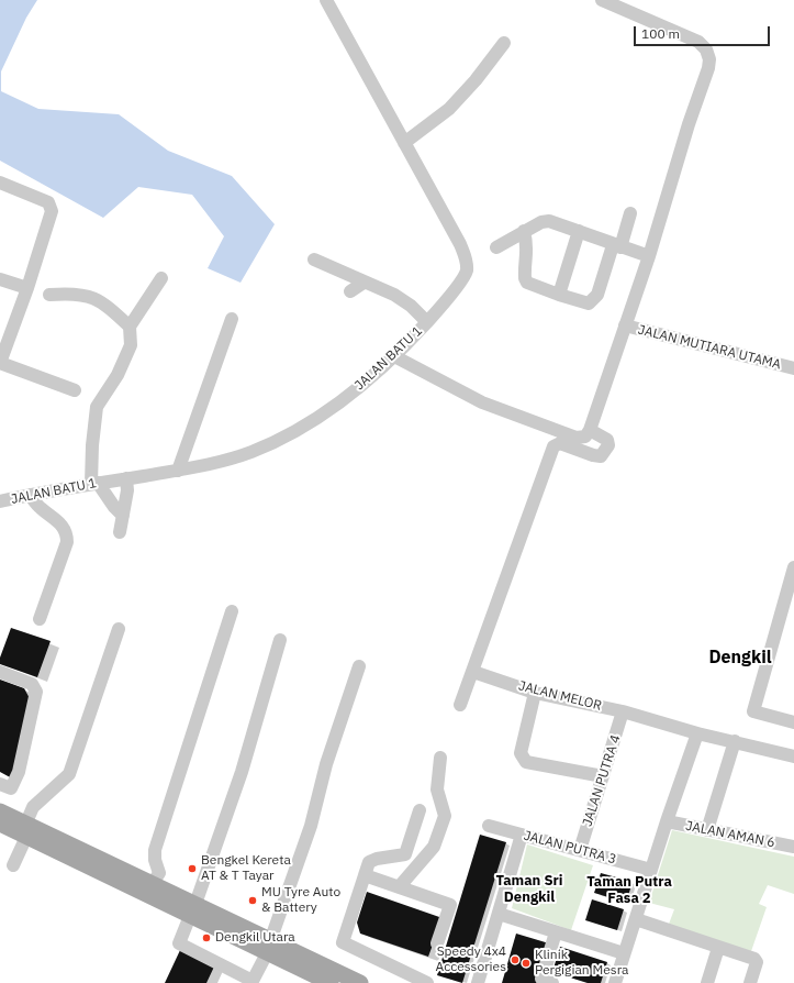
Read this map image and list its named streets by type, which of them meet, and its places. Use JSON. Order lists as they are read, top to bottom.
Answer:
{
  "streets": {
    "street": [
      "JALAN MUTIARA UTAMA",
      "JALAN BATU 1",
      "JALAN MELOR",
      "JALAN PUTRA 4",
      "JALAN AMAN 6",
      "JALAN PUTRA 3"
    ]
  },
  "crossings": [
    ["JALAN MELOR", "JALAN PUTRA 4"],
    ["JALAN PUTRA 4", "JALAN PUTRA 3"]
  ],
  "districts": ["Dengkil", "Taman Sri Dengkil", "Taman Putra Fasa 2"],
  "places": [
    "Bengkel Kereta AT & T Tayar",
    "MU Tyre Auto & Battery",
    "Dengkil Utara",
    "Speedy 4x4 Accessories",
    "Klinik Pergigian Mesra"
  ],
  "scale_bar": "100 m"
}
